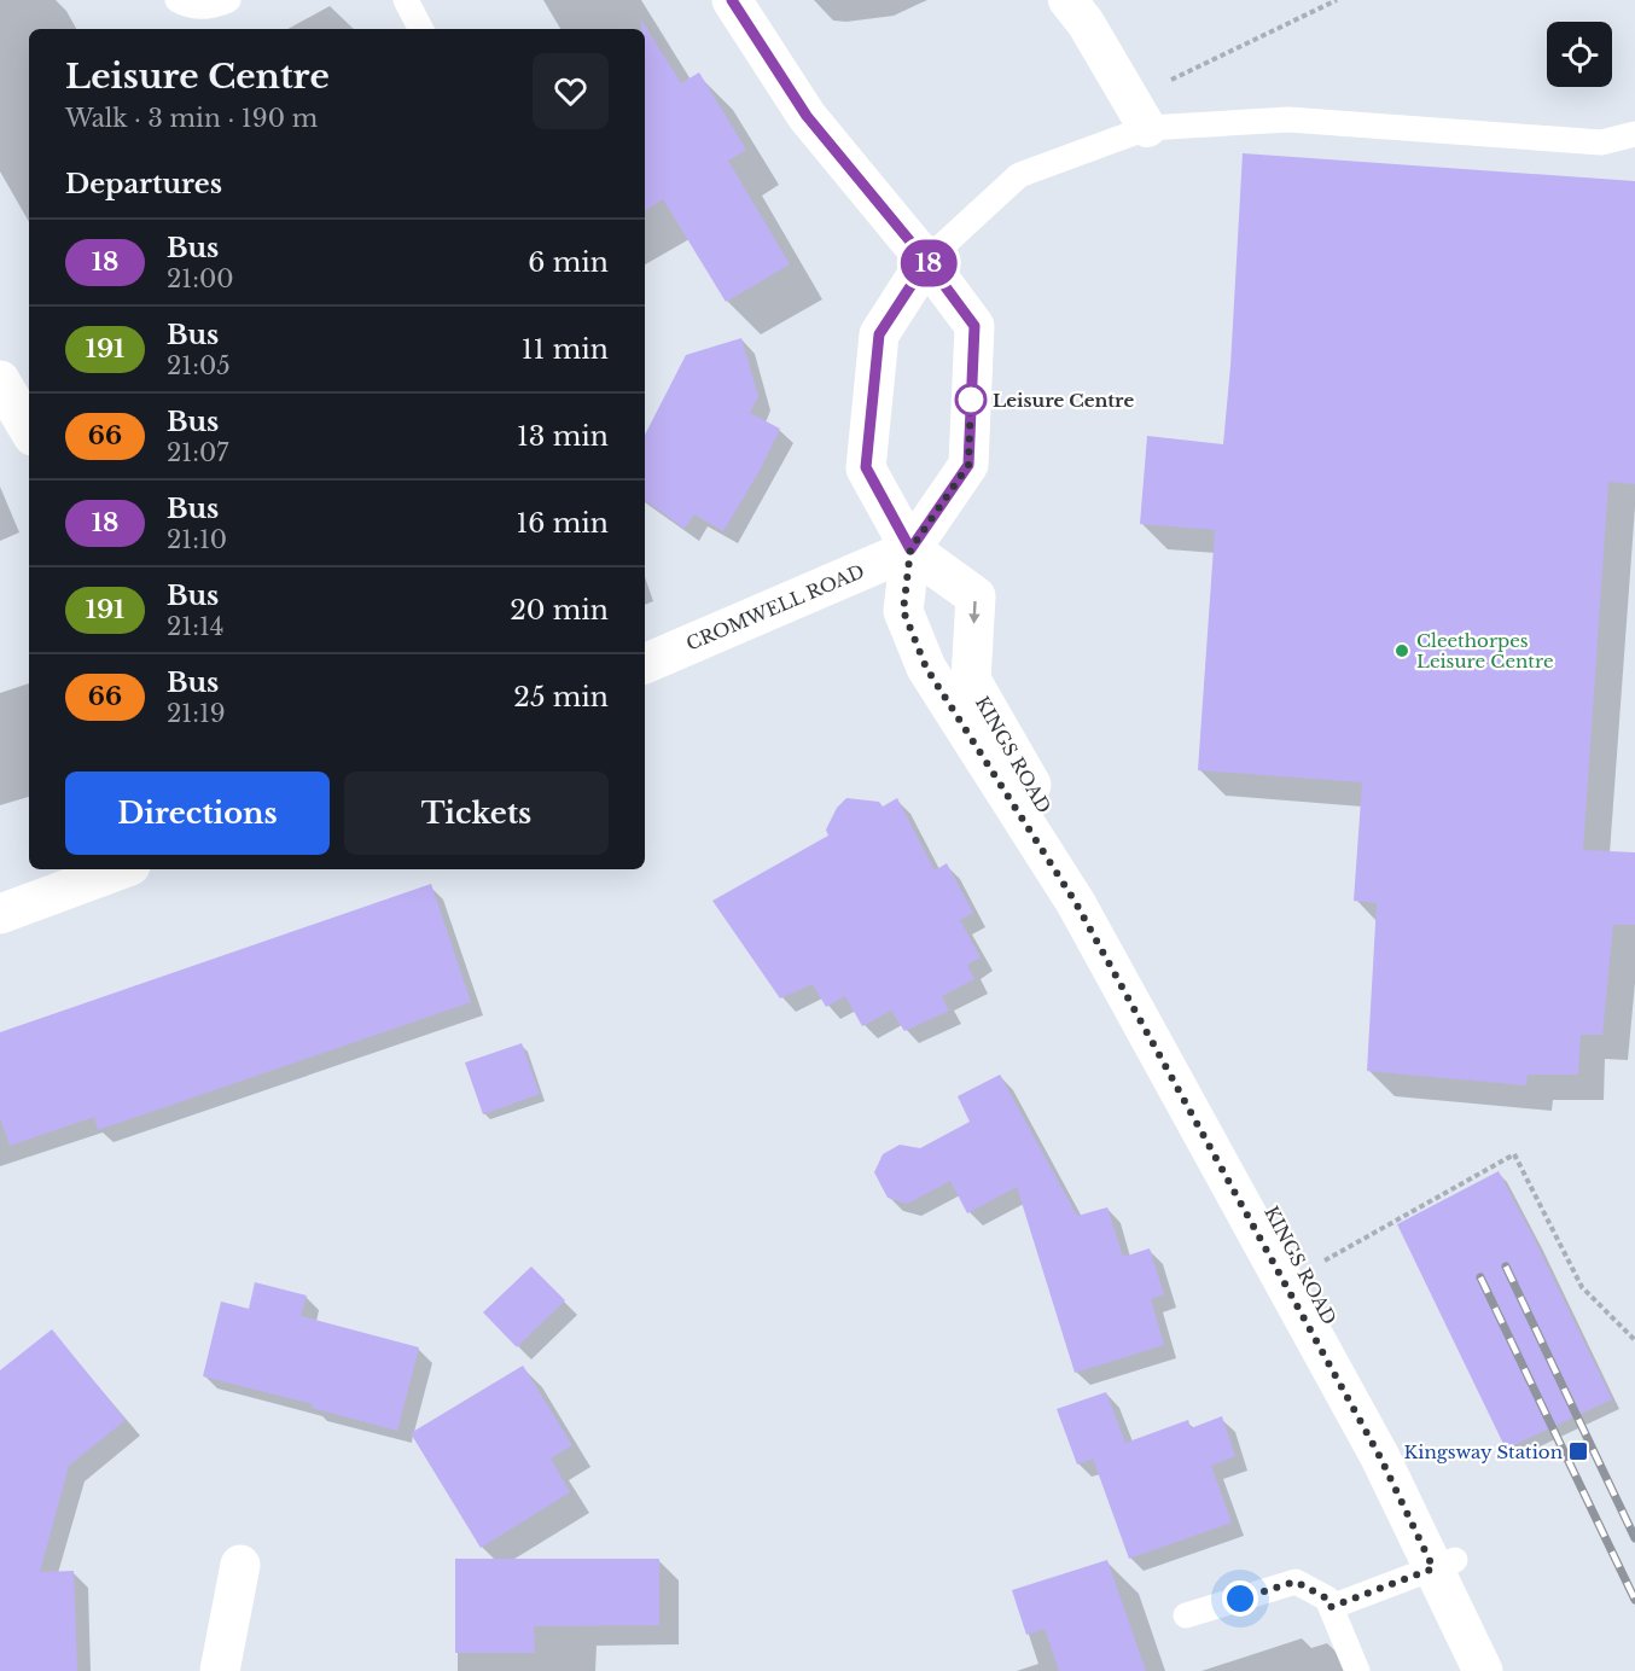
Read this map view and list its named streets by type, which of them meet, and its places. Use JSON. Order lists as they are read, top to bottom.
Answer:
{
  "streets": {
    "street": ["CROMWELL ROAD", "KINGS ROAD"]
  },
  "crossings": [
    ["CROMWELL ROAD", "KINGS ROAD"]
  ],
  "places": {
    "other": ["Leisure Centre", "Cleethorpes Leisure Centre"],
    "transit": ["Kingsway Station"]
  },
  "lines": ["bus line 18"],
  "page": {
    "on_map": "18",
    "heading": [
      ["Leisure Centre", "Walk · 3 min · 190 m"],
      "Departures"
    ],
    "list": [
      {
        "mark": "18",
        "name": "Bus",
        "note": "21:00",
        "value": "6 min"
      },
      {
        "mark": "191",
        "name": "Bus",
        "note": "21:05",
        "value": "11 min"
      },
      {
        "mark": "66",
        "name": "Bus",
        "note": "21:07",
        "value": "13 min"
      },
      {
        "mark": "18",
        "name": "Bus",
        "note": "21:10",
        "value": "16 min"
      },
      {
        "mark": "191",
        "name": "Bus",
        "note": "21:14",
        "value": "20 min"
      },
      {
        "mark": "66",
        "name": "Bus",
        "note": "21:19",
        "value": "25 min"
      }
    ],
    "buttons": ["Directions", "Tickets"]
  }
}
